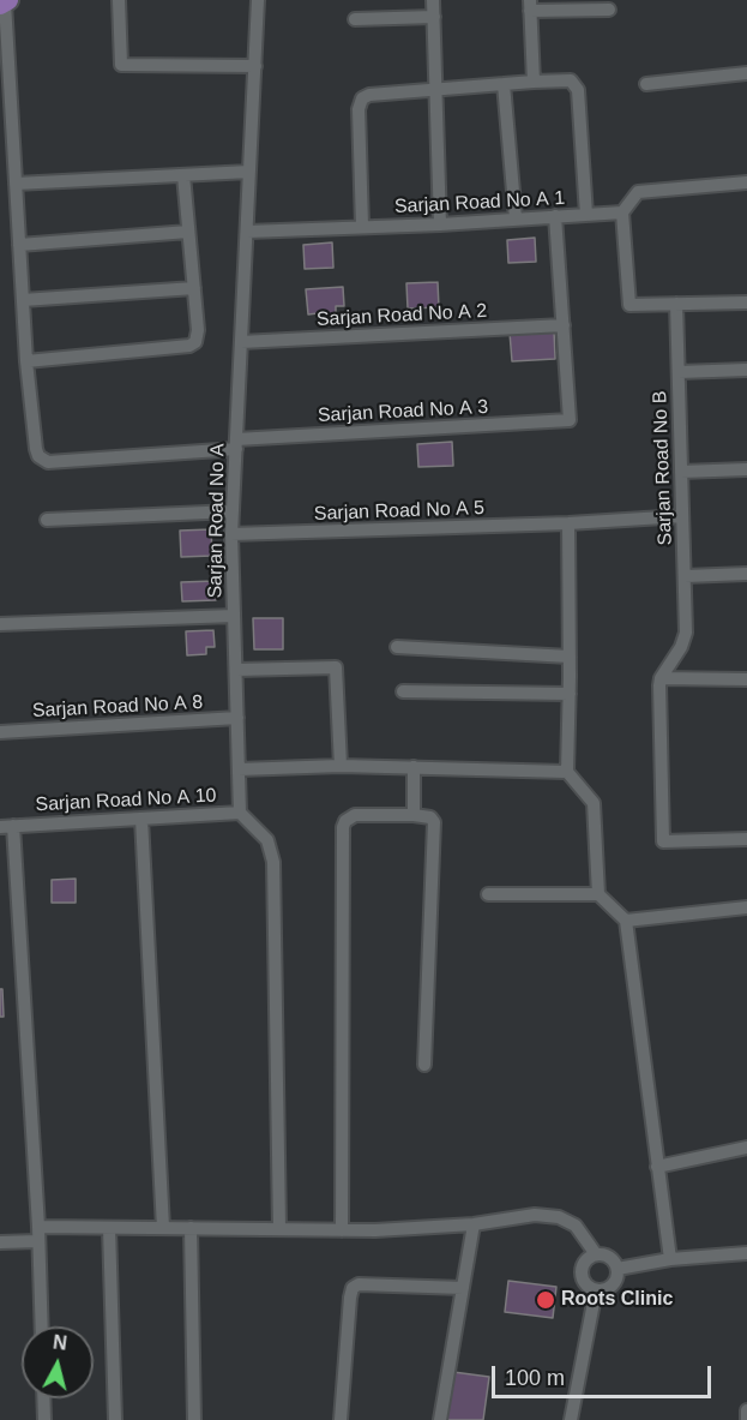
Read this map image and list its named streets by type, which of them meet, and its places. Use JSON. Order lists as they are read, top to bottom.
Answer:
{
  "streets": {
    "street": [
      "Sarjan Road No A 1",
      "Sarjan Road No A 2",
      "Sarjan Road No A 3",
      "Sarjan Road No B",
      "Sarjan Road No A 5",
      "Sarjan Road No A",
      "Sarjan Road No A 8",
      "Sarjan Road No A 10"
    ]
  },
  "crossings": [
    ["Sarjan Road No A 1", "Sarjan Road No A"],
    ["Sarjan Road No A 2", "Sarjan Road No A 3"],
    ["Sarjan Road No A 2", "Sarjan Road No A"],
    ["Sarjan Road No A 3", "Sarjan Road No A"],
    ["Sarjan Road No B", "Sarjan Road No A 5"],
    ["Sarjan Road No A 5", "Sarjan Road No A"],
    ["Sarjan Road No A", "Sarjan Road No A 8"],
    ["Sarjan Road No A", "Sarjan Road No A 10"]
  ],
  "places": ["Roots Clinic"],
  "scale_bar": "100 m",
  "north": "top"
}
